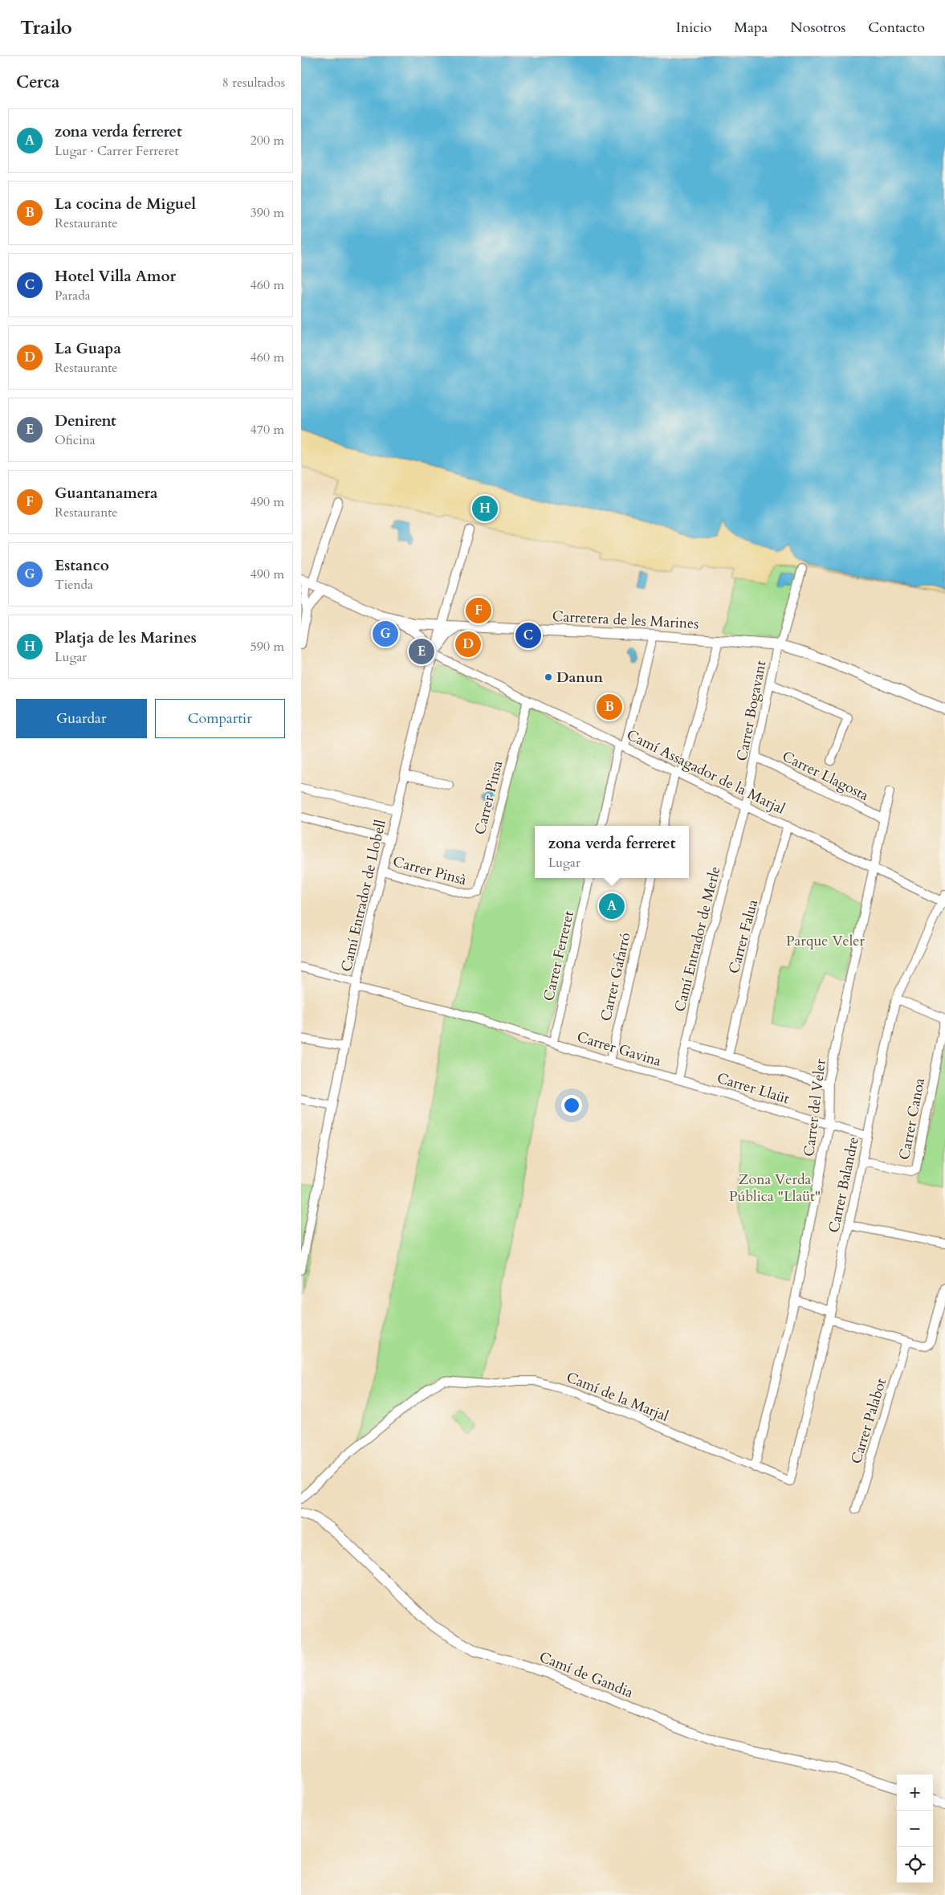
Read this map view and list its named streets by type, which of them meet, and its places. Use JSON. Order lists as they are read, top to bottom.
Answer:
{
  "streets": {
    "main road": ["Carretera de les Marines", "Camí de Gandia"],
    "street": [
      "Carrer Bogavant",
      "Camí Assagador de la Marjal",
      "Carrer Llagosta",
      "Carrer Pinsa",
      "Carrer Pinsà",
      "Camí Entrador de Llobell",
      "Carrer Falua",
      "Camí Entrador de Merle",
      "Carrer Ferreret",
      "Carrer Gafarró",
      "Carrer Gavina",
      "Carrer Llaüt",
      "Carrer del Veler",
      "Carrer Canoa",
      "Carrer Balandre",
      "Camí de la Marjal",
      "Carrer Palabot"
    ]
  },
  "crossings": [
    ["Carretera de les Marines", "Carrer Bogavant"],
    ["Carretera de les Marines", "Camí Entrador de Llobell"],
    ["Carrer Bogavant", "Camí Assagador de la Marjal"],
    ["Carrer Bogavant", "Carrer Llagosta"],
    ["Carrer Bogavant", "Camí Entrador de Merle"],
    ["Camí Assagador de la Marjal", "Carrer Llagosta"],
    ["Camí Assagador de la Marjal", "Carrer Pinsa"],
    ["Camí Assagador de la Marjal", "Camí Entrador de Llobell"],
    ["Camí Assagador de la Marjal", "Carrer Falua"],
    ["Camí Assagador de la Marjal", "Camí Entrador de Merle"],
    ["Camí Assagador de la Marjal", "Carrer del Veler"],
    ["Camí Assagador de la Marjal", "Carrer Balandre"],
    ["Carrer Llagosta", "Carrer del Veler"],
    ["Carrer Pinsa", "Carrer Pinsà"],
    ["Carrer Pinsà", "Camí Entrador de Llobell"],
    ["Camí Entrador de Llobell", "Carrer Gavina"],
    ["Camí Entrador de Merle", "Carrer Gavina"],
    ["Camí Entrador de Merle", "Carrer Llaüt"],
    ["Carrer Ferreret", "Carrer Gavina"],
    ["Carrer Gafarró", "Carrer Gavina"],
    ["Carrer Gavina", "Carrer Llaüt"],
    ["Carrer Llaüt", "Carrer del Veler"],
    ["Carrer Llaüt", "Carrer Balandre"],
    ["Carrer del Veler", "Camí de la Marjal"],
    ["Carrer Canoa", "Carrer Balandre"],
    ["Carrer Balandre", "Camí de la Marjal"]
  ],
  "parks": ["Parque Veler", "Zona Verda Pública \"Llaüt\""],
  "places": ["Danun"],
  "page": {
    "header": "Trailo",
    "nav": [
      "Inicio",
      "Mapa",
      "Nosotros",
      "Contacto"
    ],
    "heading": ["Cerca", "8 resultados"],
    "list": [
      {
        "mark": "A",
        "name": "zona verda ferreret",
        "note": "Lugar · Carrer Ferreret",
        "value": "200 m"
      },
      {
        "mark": "B",
        "name": "La cocina de Miguel",
        "note": "Restaurante",
        "value": "390 m"
      },
      {
        "mark": "C",
        "name": "Hotel Villa Amor",
        "note": "Parada",
        "value": "460 m"
      },
      {
        "mark": "D",
        "name": "La Guapa",
        "note": "Restaurante",
        "value": "460 m"
      },
      {
        "mark": "E",
        "name": "Denirent",
        "note": "Oficina",
        "value": "470 m"
      },
      {
        "mark": "F",
        "name": "Guantanamera",
        "note": "Restaurante",
        "value": "490 m"
      },
      {
        "mark": "G",
        "name": "Estanco",
        "note": "Tienda",
        "value": "490 m"
      },
      {
        "mark": "H",
        "name": "Platja de les Marines",
        "note": "Lugar",
        "value": "590 m"
      }
    ],
    "pins": [
      "H",
      "F",
      "G",
      "C",
      "D",
      "E",
      "B",
      "A"
    ],
    "buttons": ["Guardar", "Compartir"],
    "popup": ["zona verda ferreret", "Lugar"],
    "map_buttons": ["+", "−"]
  }
}
